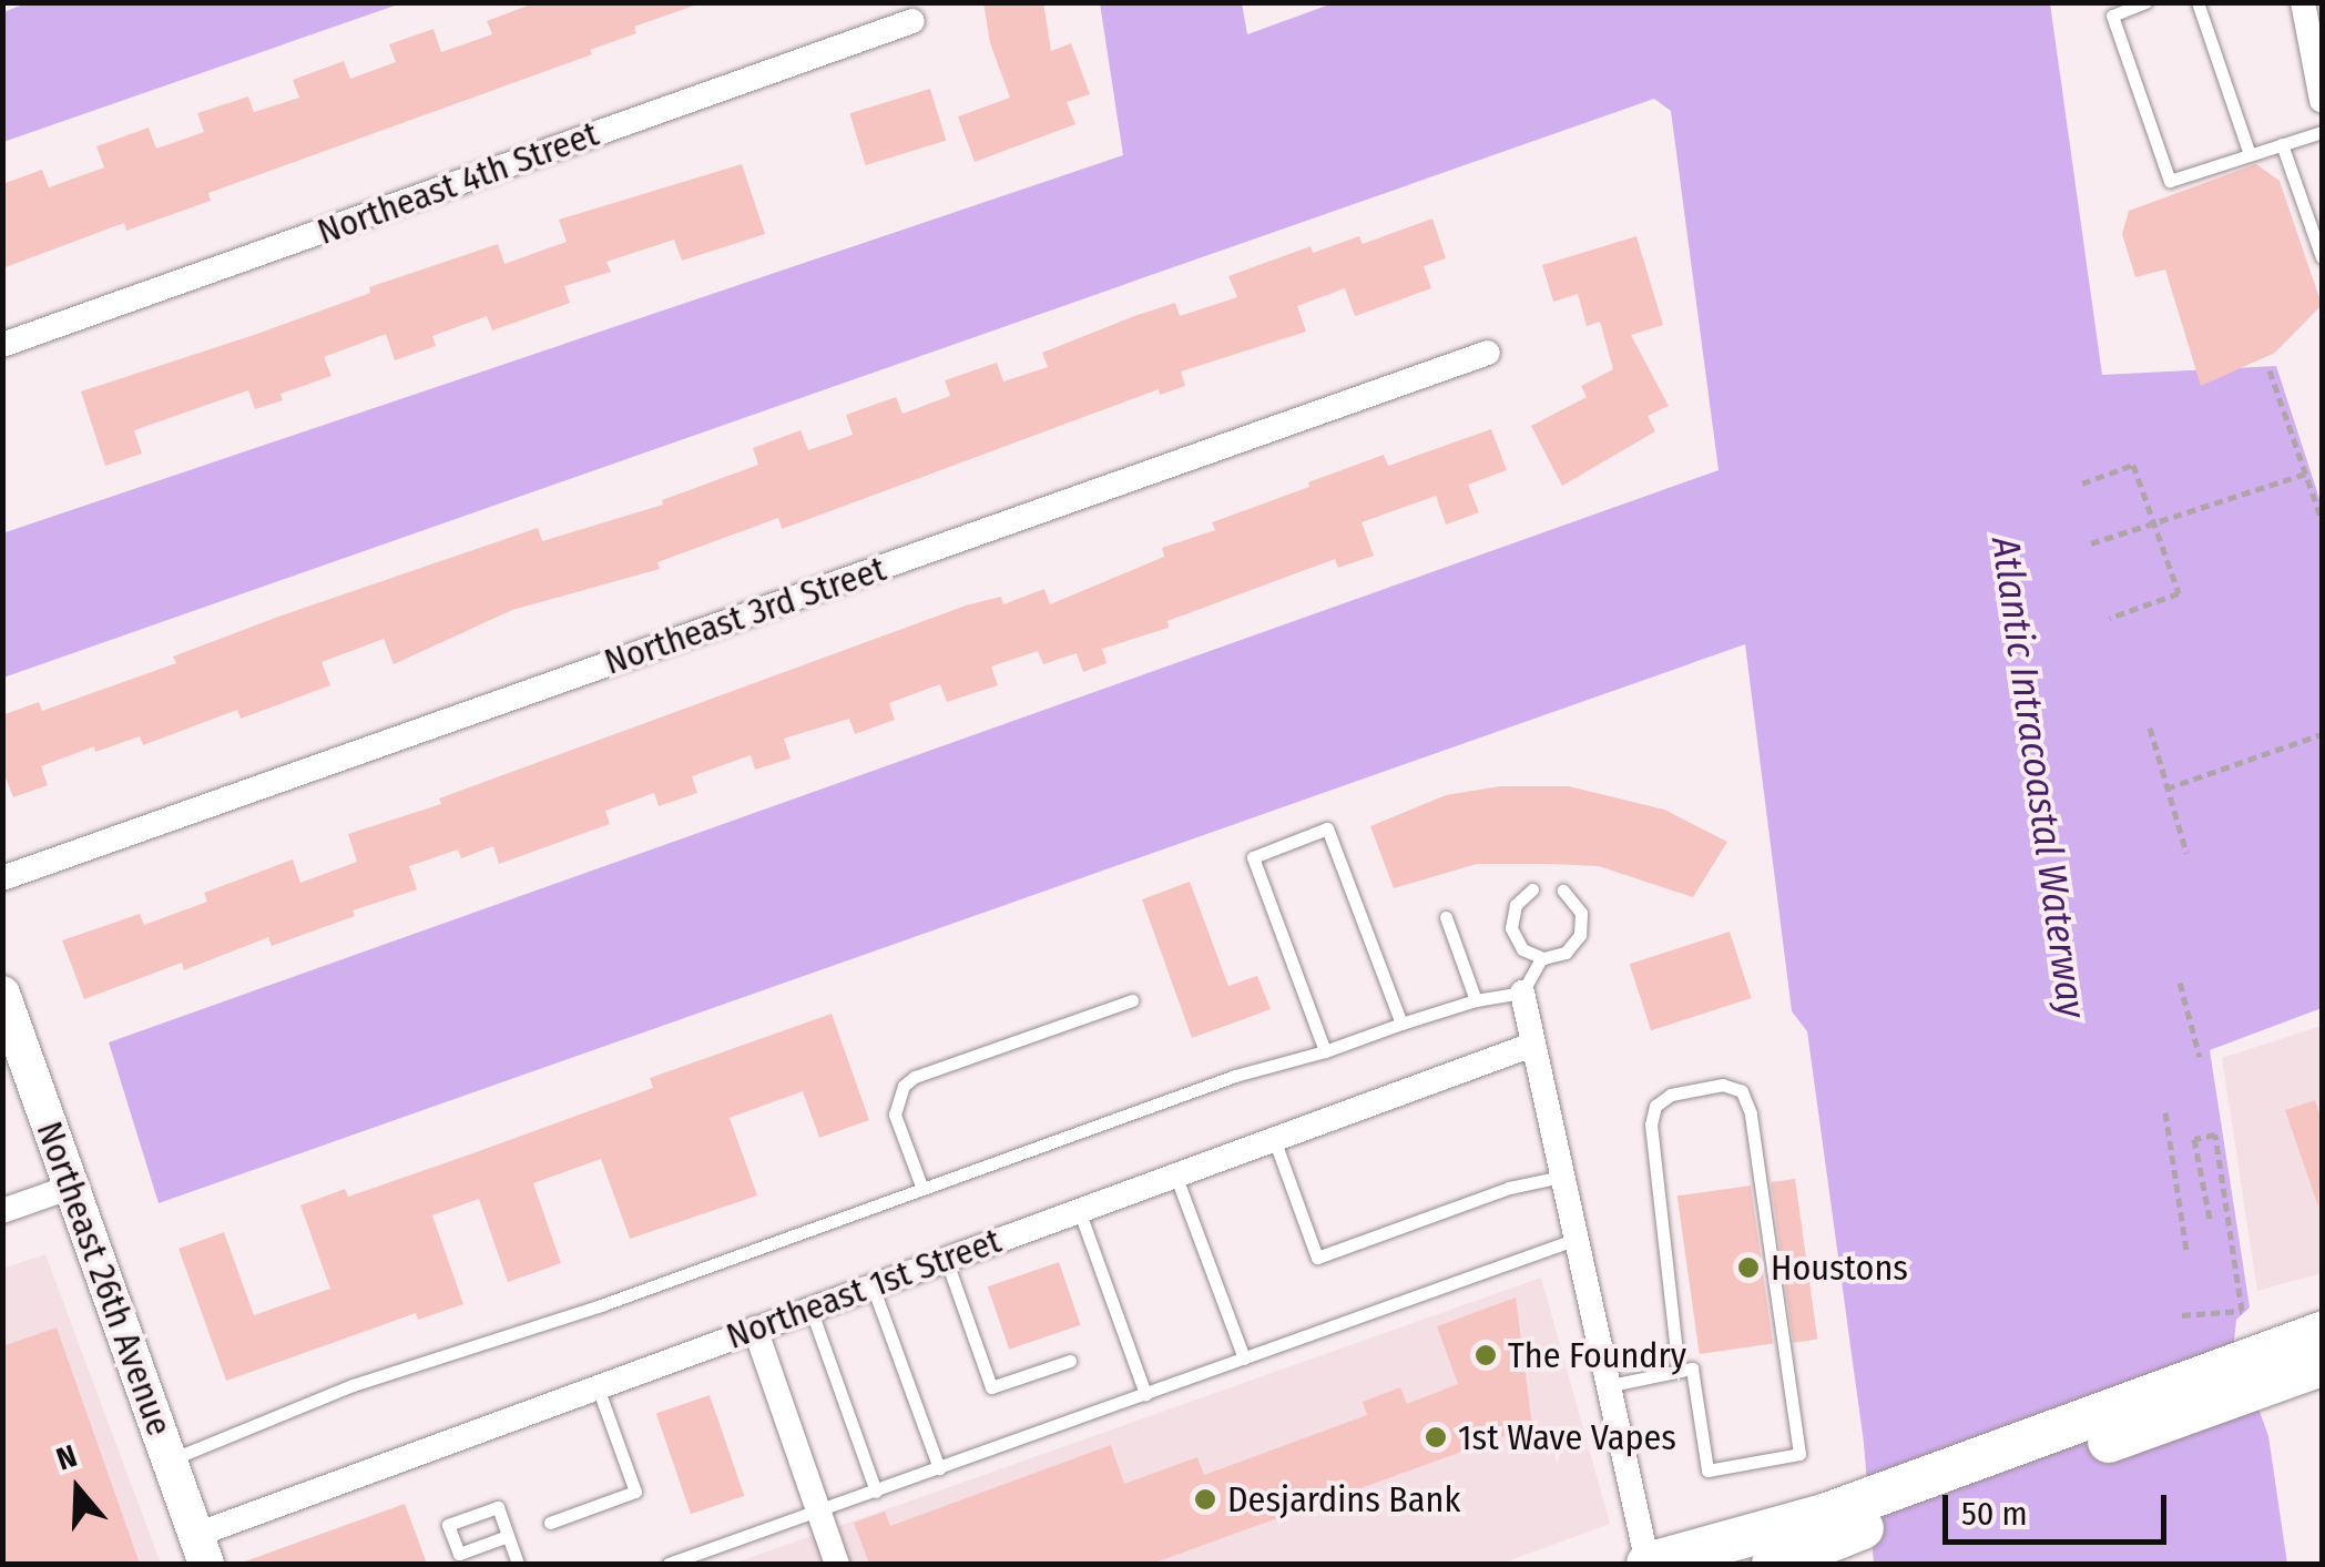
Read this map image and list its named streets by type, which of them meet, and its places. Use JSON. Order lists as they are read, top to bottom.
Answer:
{
  "streets": {
    "street": [
      "Northeast 4th Street",
      "Northeast 3rd Street",
      "Northeast 26th Avenue",
      "Northeast 1st Street"
    ]
  },
  "crossings": [
    ["Northeast 26th Avenue", "Northeast 1st Street"]
  ],
  "water": ["Atlantic Intracoastal Waterway"],
  "places": [
    "Houstons",
    "The Foundry",
    "1st Wave Vapes",
    "Desjardins Bank"
  ],
  "scale_bar": "50 m",
  "north": "top"
}
